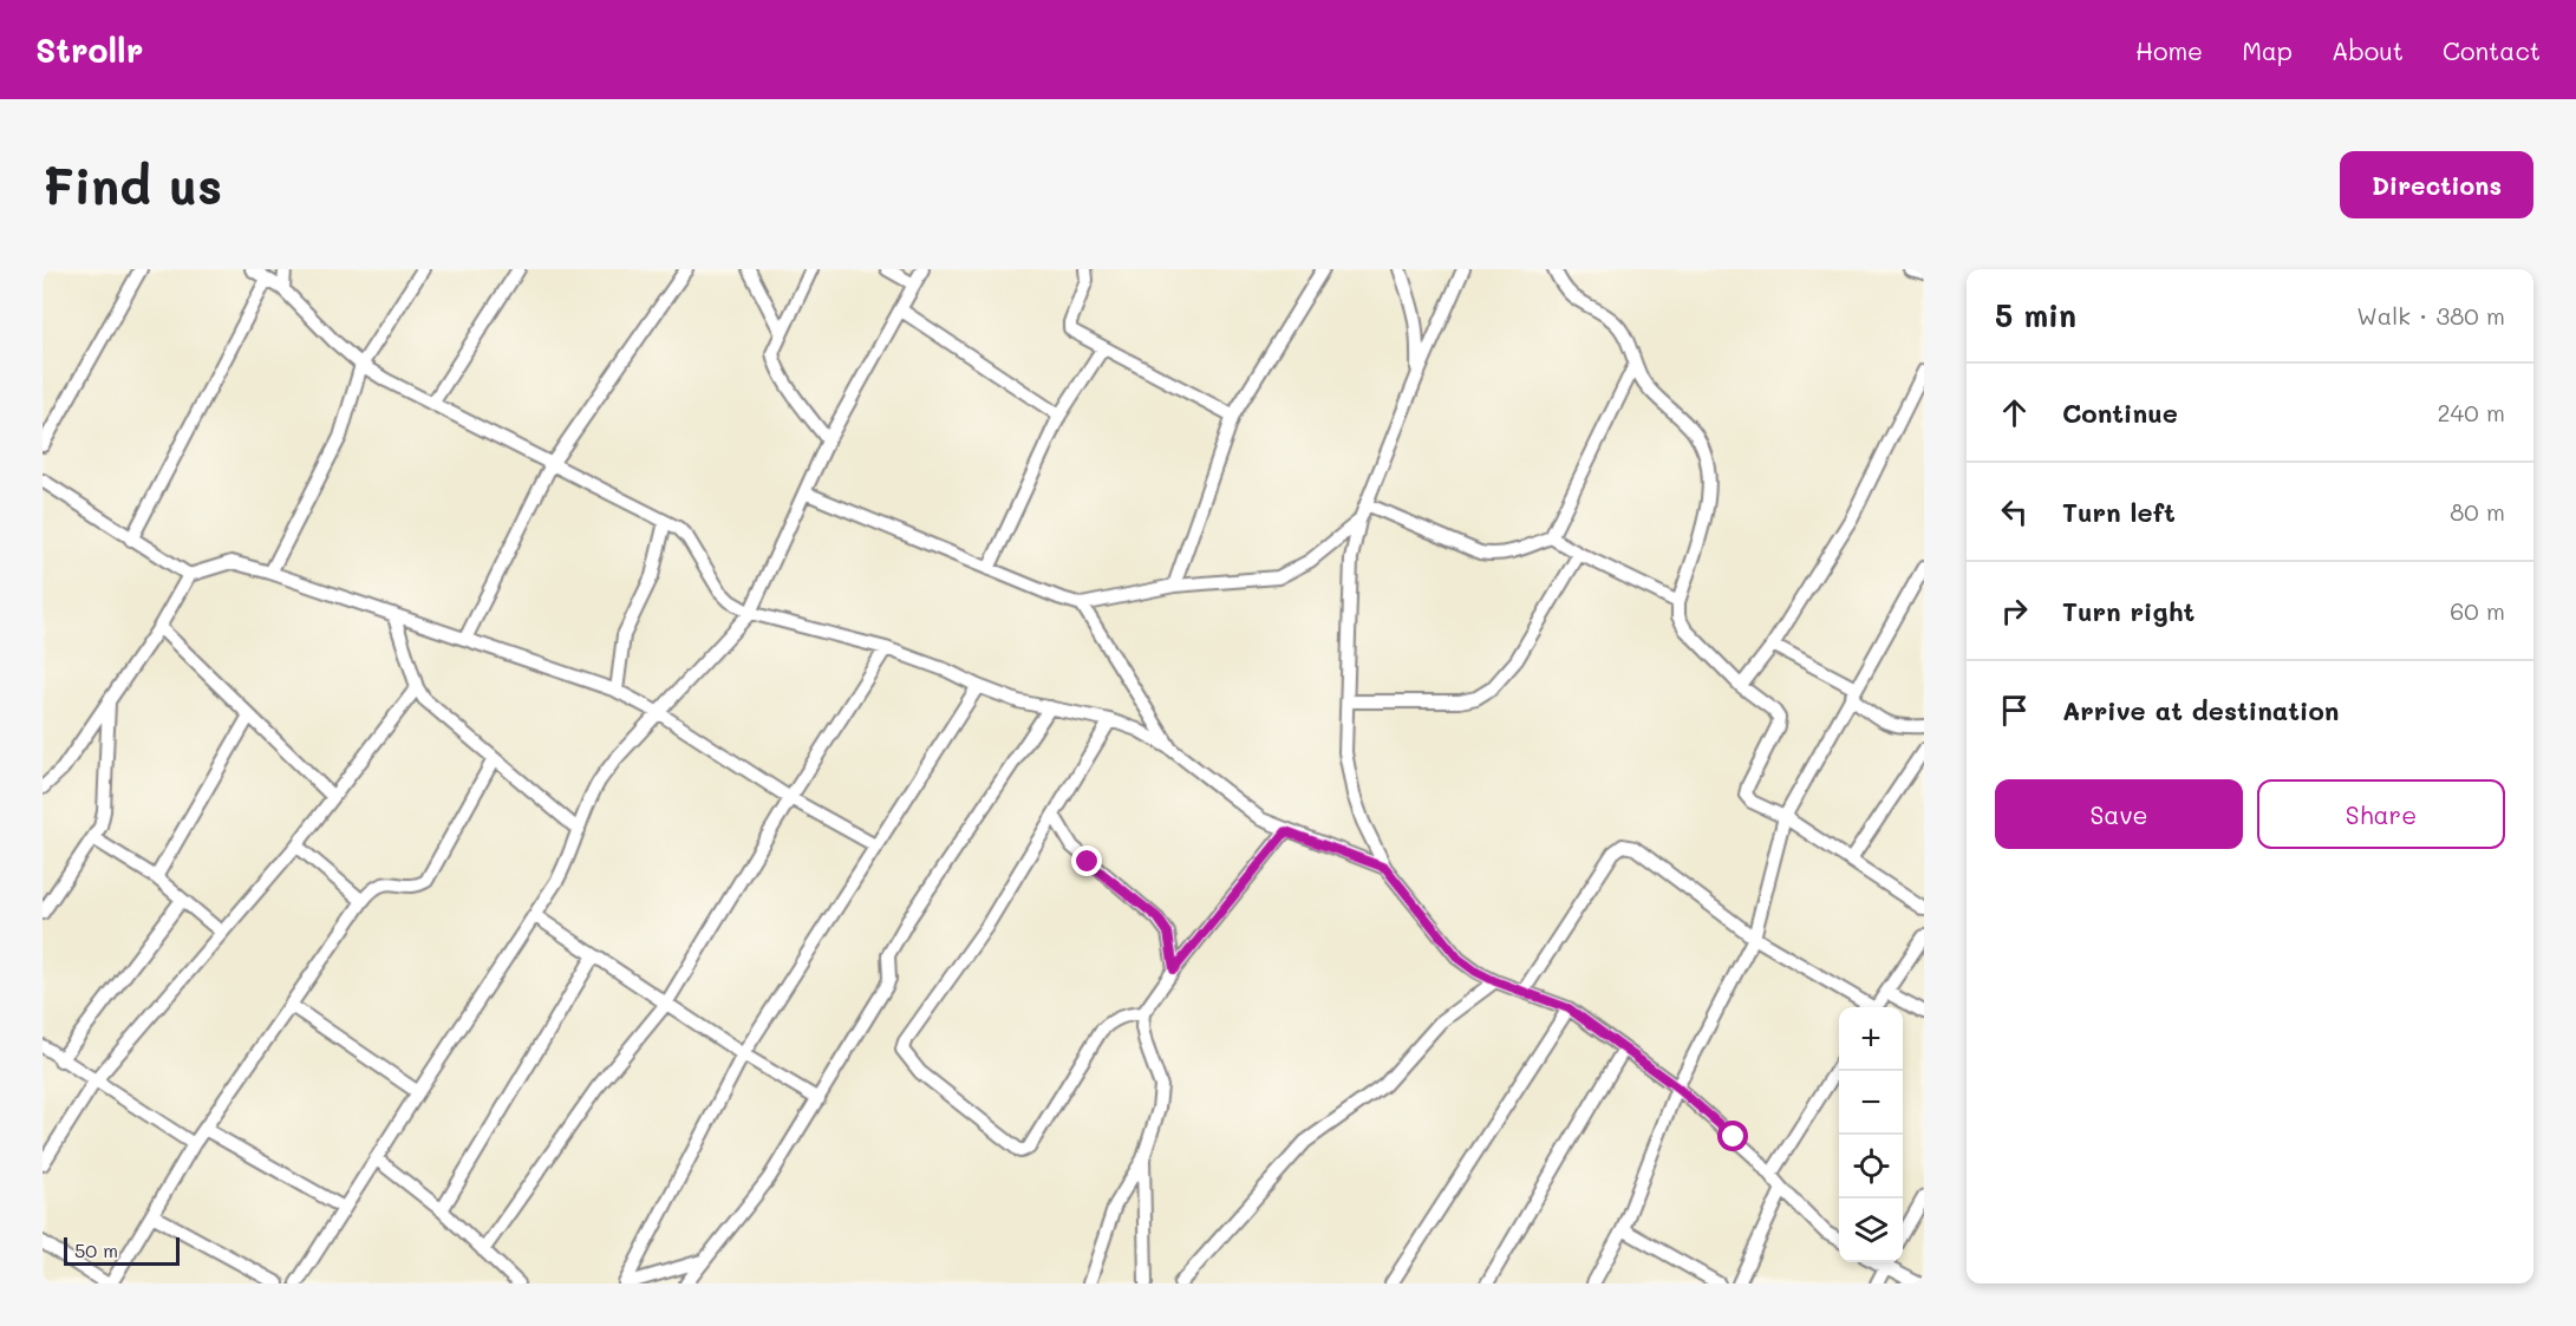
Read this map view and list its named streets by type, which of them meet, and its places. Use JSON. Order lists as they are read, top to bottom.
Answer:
{
  "scale_bar": "50 m",
  "page": {
    "header": "Strollr",
    "nav": [
      "Home",
      "Map",
      "About",
      "Contact"
    ],
    "buttons": [
      "Directions",
      ["Save", "Share"]
    ],
    "title": "Find us",
    "heading": ["5 min", "Walk · 380 m"],
    "list": [
      ["Continue", "240 m"],
      ["Turn left", "80 m"],
      ["Turn right", "60 m"],
      "Arrive at destination"
    ],
    "map_buttons": ["+", "−"],
    "scale": "50 m"
  }
}
